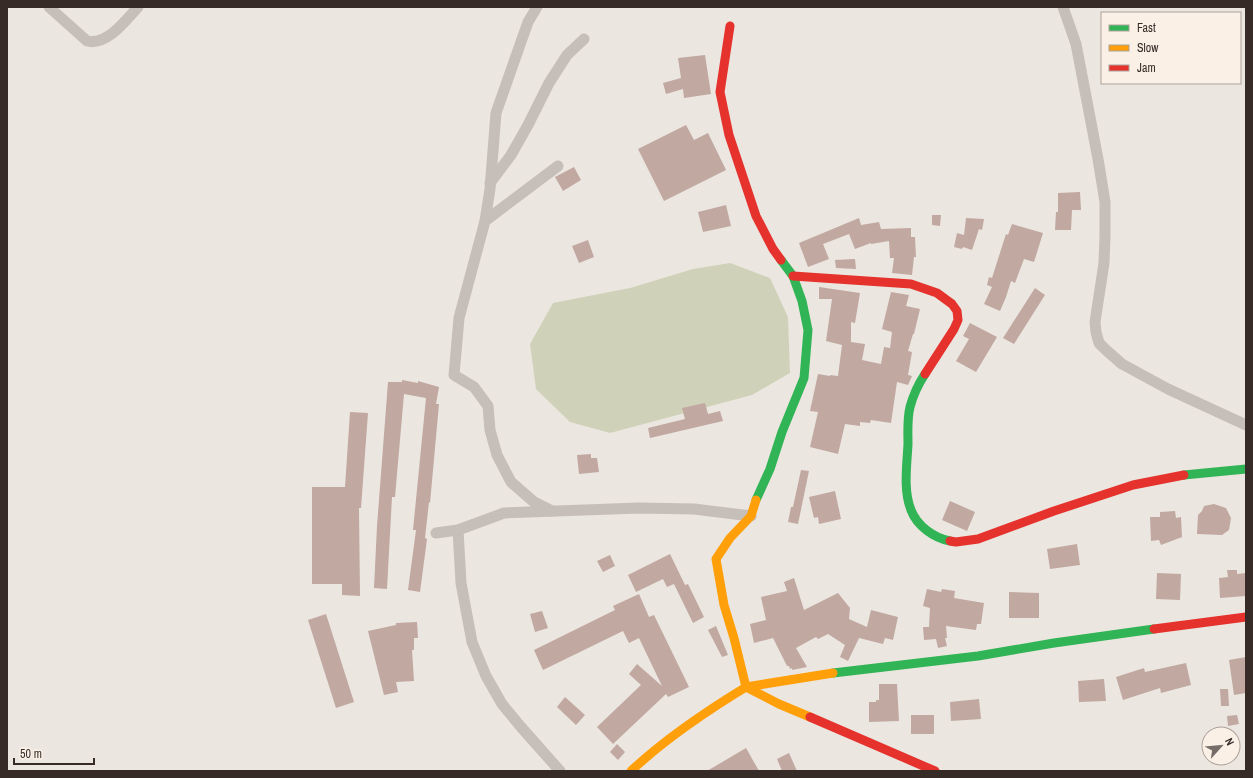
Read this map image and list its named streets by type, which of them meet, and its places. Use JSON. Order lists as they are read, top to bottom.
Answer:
{
  "legend": ["Fast", "Slow", "Jam"],
  "scale_bar": "50 m",
  "north": "top right"
}
